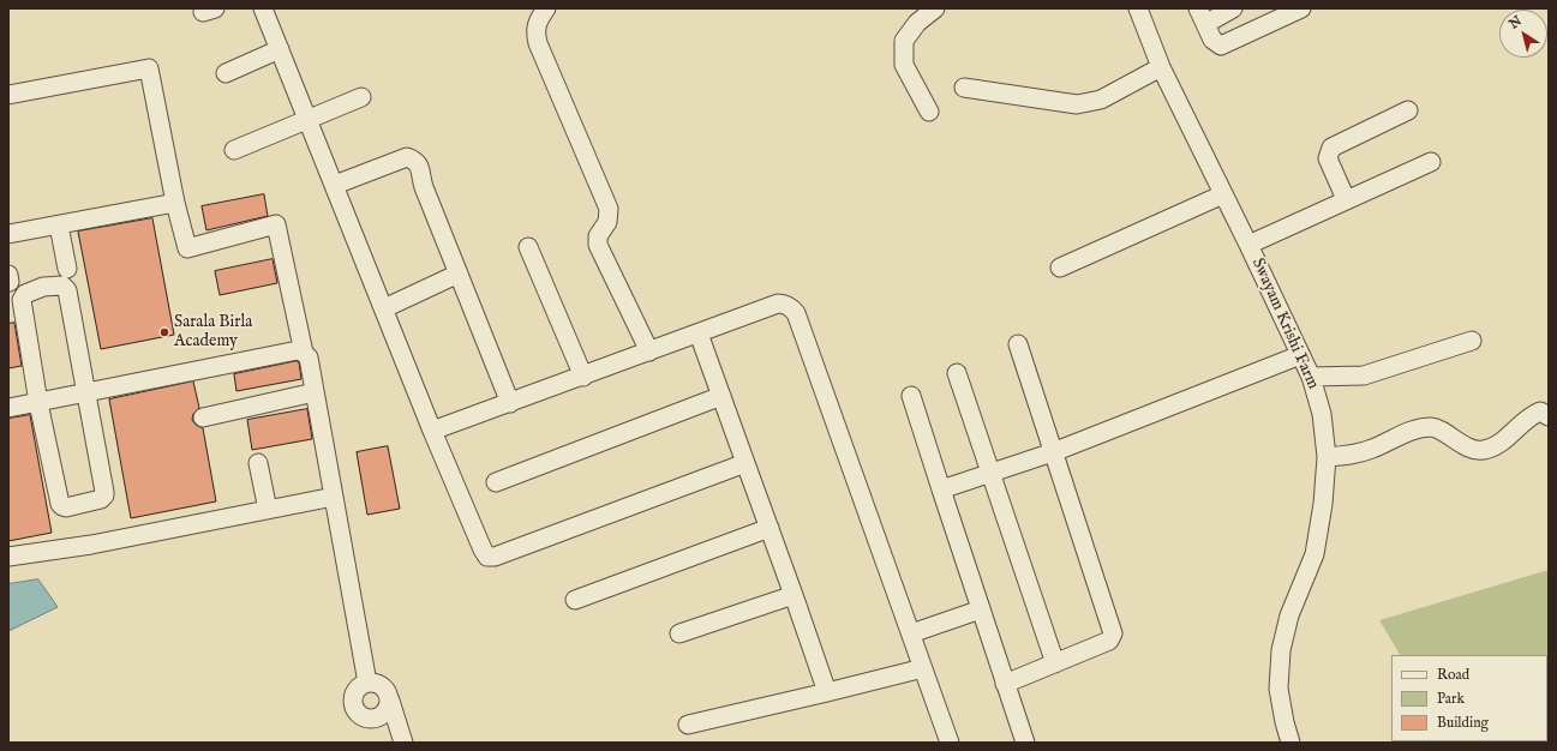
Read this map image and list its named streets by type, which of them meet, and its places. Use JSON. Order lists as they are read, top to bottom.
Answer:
{
  "streets": {
    "street": ["Swayam Krishi Farm"]
  },
  "places": ["Sarala Birla Academy"],
  "legend": ["Road", "Park", "Building"],
  "north": "top left"
}
